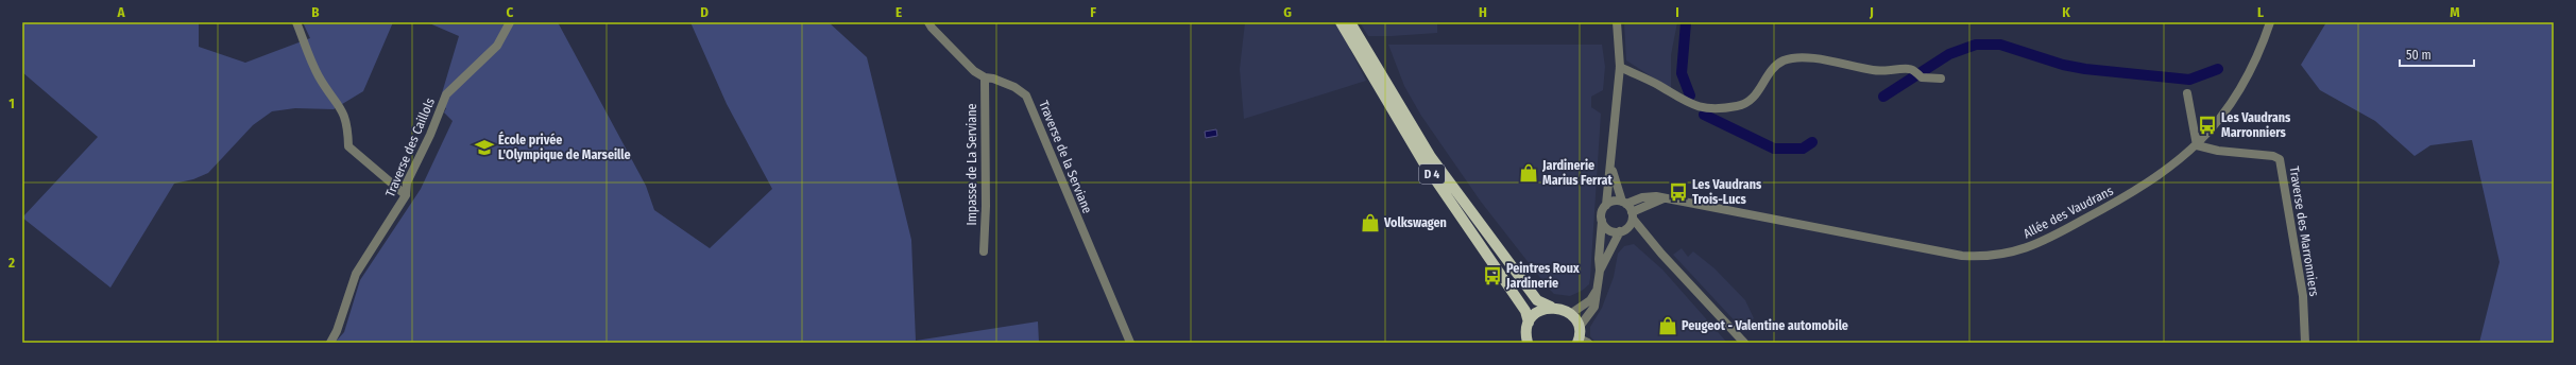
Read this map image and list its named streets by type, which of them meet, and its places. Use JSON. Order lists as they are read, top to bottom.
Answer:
{
  "streets": {
    "main road": ["D 4"],
    "street": [
      "Traverse des Caillols",
      "Traverse de la Serviane",
      "Impasse de La Serviane",
      "Allée des Vaudrans",
      "Traverse des Marronniers"
    ]
  },
  "crossings": [
    ["Traverse de la Serviane", "Impasse de La Serviane"],
    ["Allée des Vaudrans", "Traverse des Marronniers"]
  ],
  "places": {
    "bus stop": ["Les Vaudrans Marronniers", "Les Vaudrans Trois-Lucs", "Peintres Roux Jardinerie"],
    "school or university": ["École privée L'Olympique de Marseille"],
    "shop": ["Jardinerie Marius Ferrat", "Volkswagen", "Peugeot - Valentine automobile"]
  },
  "scale_bar": "50 m",
  "grid": {
    "columns": [
      "A",
      "B",
      "C",
      "D",
      "E",
      "F",
      "G",
      "H",
      "I",
      "J",
      "K",
      "L",
      "M"
    ],
    "rows": ["1", "2"]
  }
}
